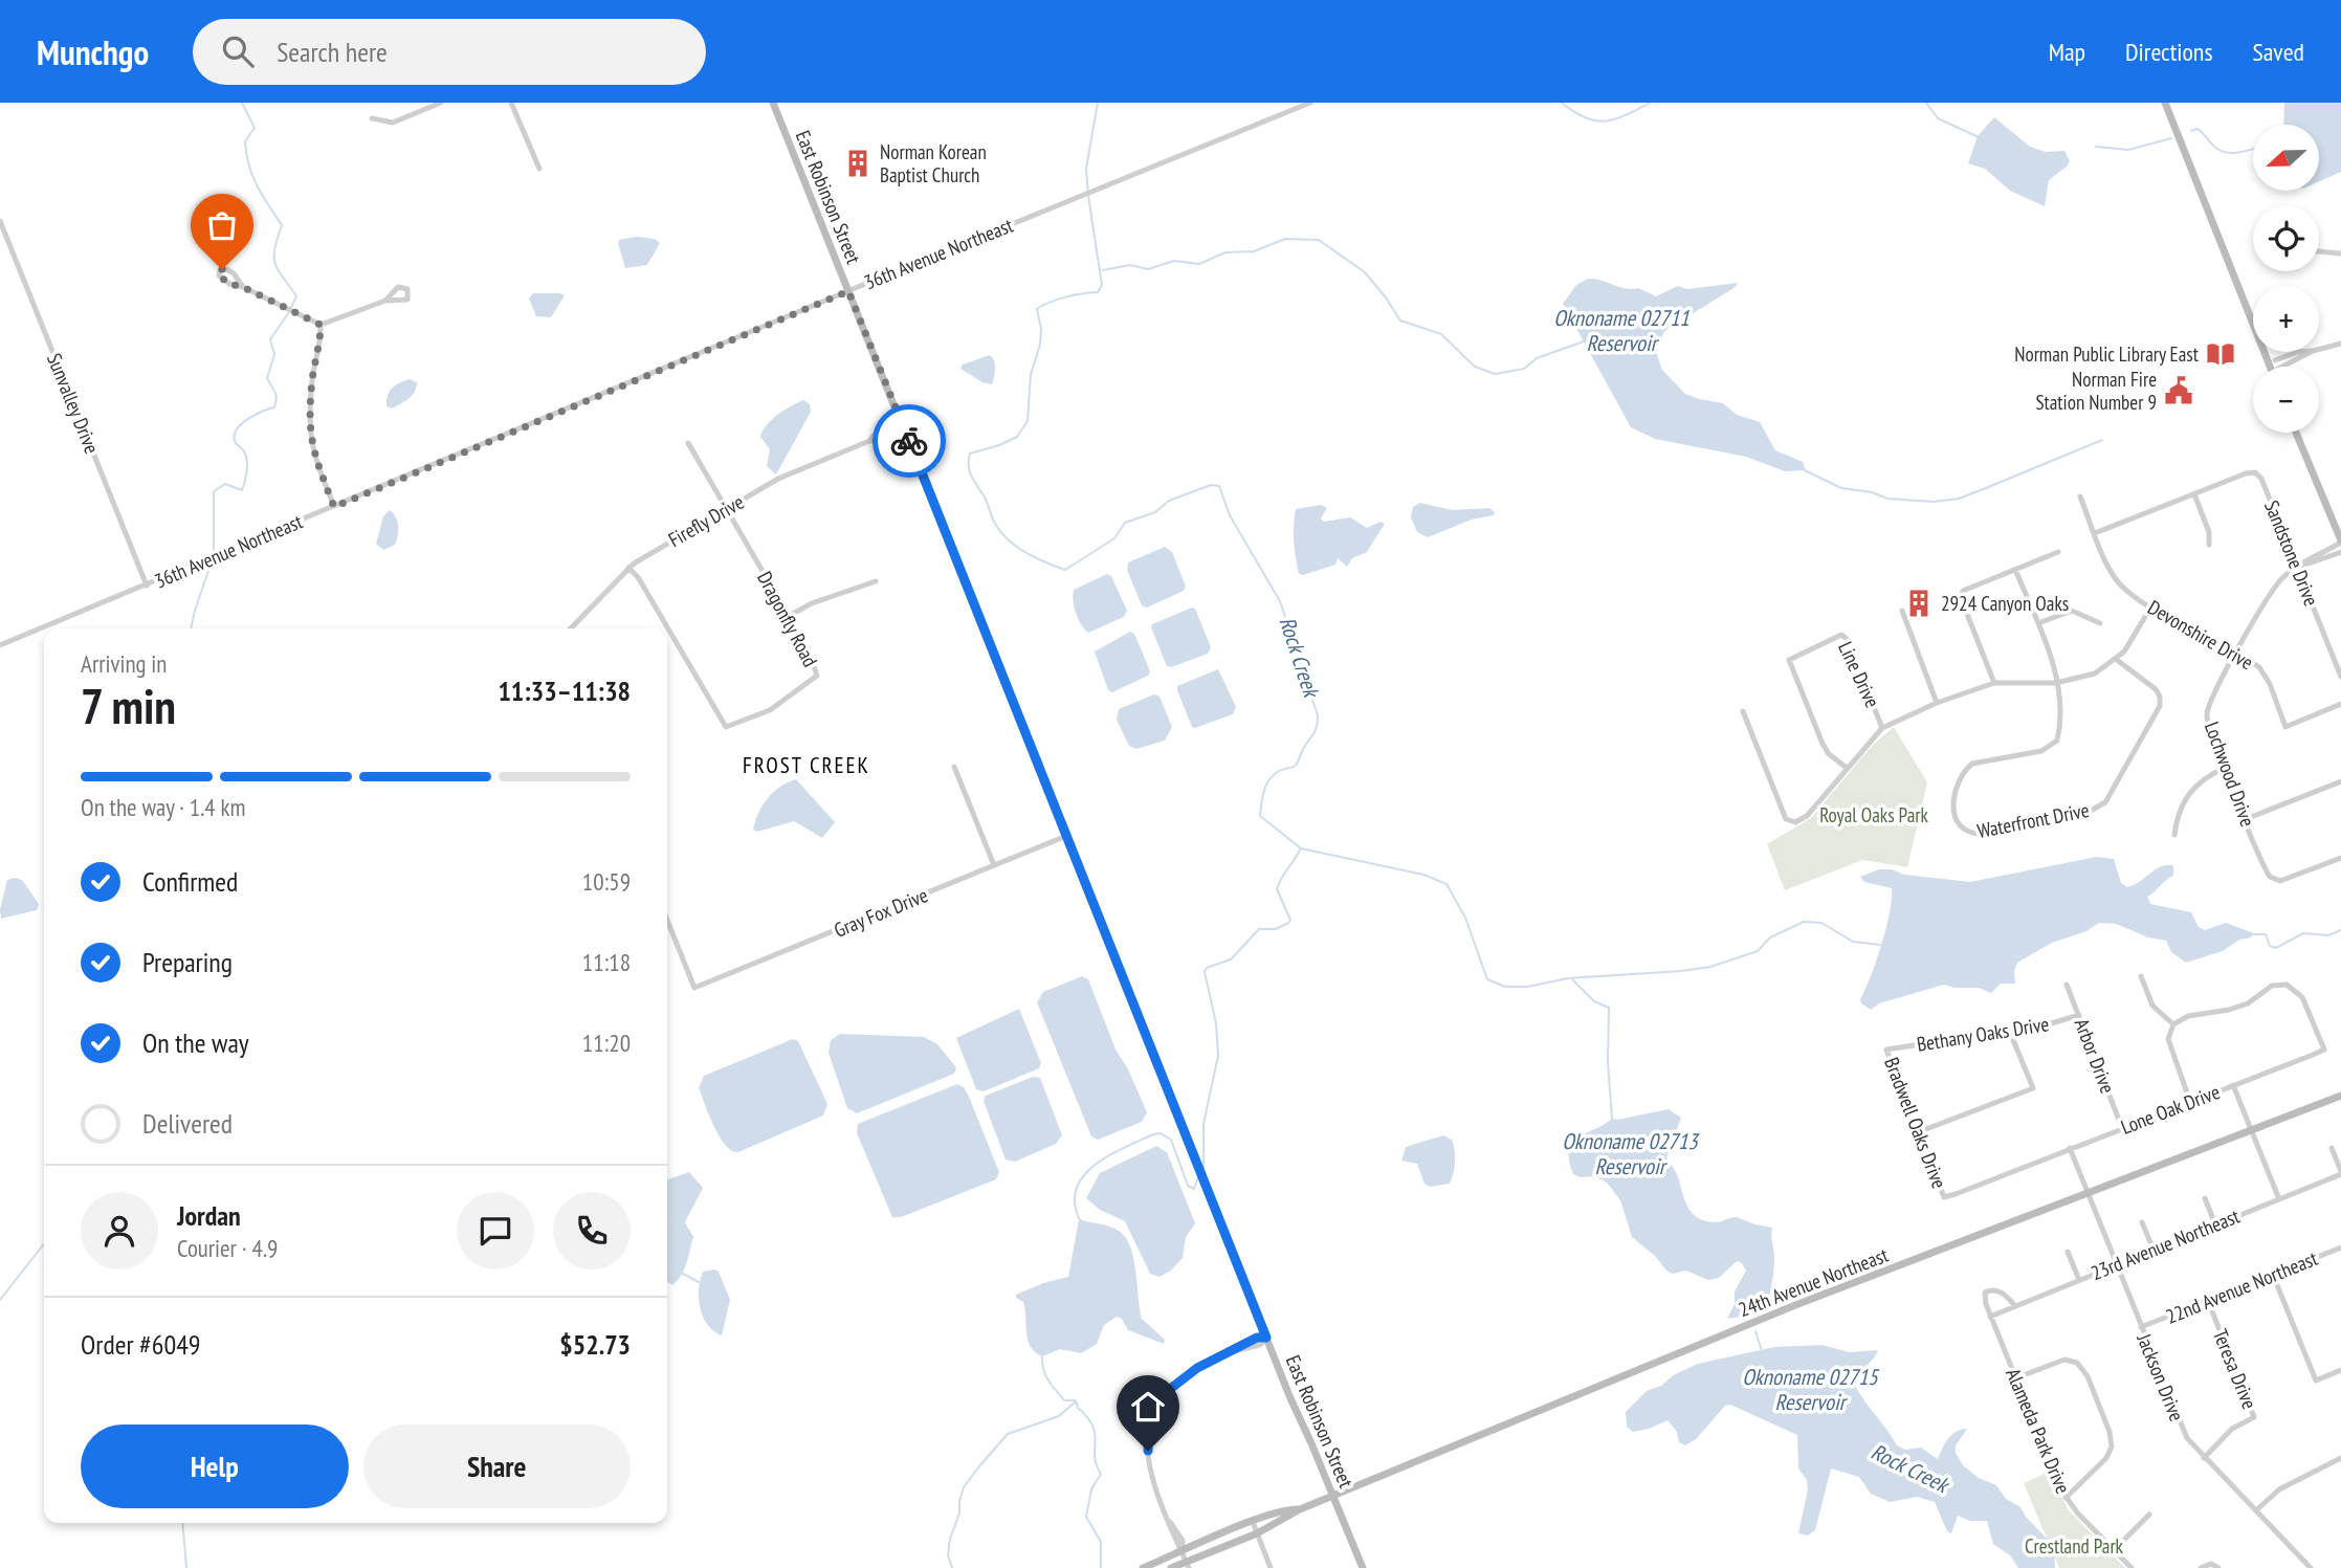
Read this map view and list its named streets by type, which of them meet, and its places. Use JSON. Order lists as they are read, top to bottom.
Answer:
{
  "streets": {
    "street": [
      "East Robinson Street",
      "36th Avenue Northeast",
      "Sunvalley Drive",
      "Firefly Drive",
      "Sandstone Drive",
      "Dragonfly Road",
      "Devonshire Drive",
      "Line Drive",
      "Lochwood Drive",
      "Waterfront Drive",
      "Gray Fox Drive",
      "Bethany Oaks Drive",
      "Arbor Drive",
      "Lone Oak Drive",
      "Bradwell Oaks Drive",
      "23rd Avenue Northeast",
      "24th Avenue Northeast",
      "22nd Avenue Northeast",
      "Teresa Drive",
      "Jackson Drive",
      "Alameda Park Drive"
    ]
  },
  "crossings": [
    ["East Robinson Street", "36th Avenue Northeast"],
    ["East Robinson Street", "Firefly Drive"],
    ["East Robinson Street", "Gray Fox Drive"],
    ["East Robinson Street", "24th Avenue Northeast"],
    ["36th Avenue Northeast", "Sunvalley Drive"],
    ["Firefly Drive", "Dragonfly Road"],
    ["Sandstone Drive", "Lochwood Drive"],
    ["Devonshire Drive", "Lochwood Drive"],
    ["Bethany Oaks Drive", "Arbor Drive"],
    ["Bethany Oaks Drive", "Bradwell Oaks Drive"],
    ["Arbor Drive", "Lone Oak Drive"],
    ["Lone Oak Drive", "Bradwell Oaks Drive"],
    ["Lone Oak Drive", "Jackson Drive"],
    ["23rd Avenue Northeast", "Jackson Drive"],
    ["23rd Avenue Northeast", "Alameda Park Drive"],
    ["24th Avenue Northeast", "Jackson Drive"],
    ["22nd Avenue Northeast", "Teresa Drive"],
    ["22nd Avenue Northeast", "Jackson Drive"],
    ["Teresa Drive", "Jackson Drive"]
  ],
  "districts": ["FROST CREEK"],
  "water": [
    "Oknoname 02711 Reservoir",
    "Rock Creek",
    "Oknoname 02713 Reservoir",
    "Oknoname 02715 Reservoir"
  ],
  "parks": ["Royal Oaks Park", "Crestland Park"],
  "places": {
    "building": ["Norman Korean Baptist Church", "2924 Canyon Oaks"],
    "library": ["Norman Public Library East"],
    "public building": ["Norman Fire Station Number 9"]
  },
  "north": "left",
  "page": {
    "header": "Munchgo",
    "search": "Search here",
    "nav": ["Map", "Directions", "Saved"],
    "map_buttons": ["+", "−"],
    "heading": ["7 min", "Arriving in", "11:33–11:38"],
    "panel": [
      "Jordan",
      "Courier · 4.9",
      "Order #6049",
      "$52.73"
    ],
    "bar": "On the way · 1.4 km",
    "list": [
      ["Confirmed", "10:59"],
      ["Preparing", "11:18"],
      ["On the way", "11:20"],
      "Delivered"
    ],
    "buttons": ["Help", "Share"]
  }
}
